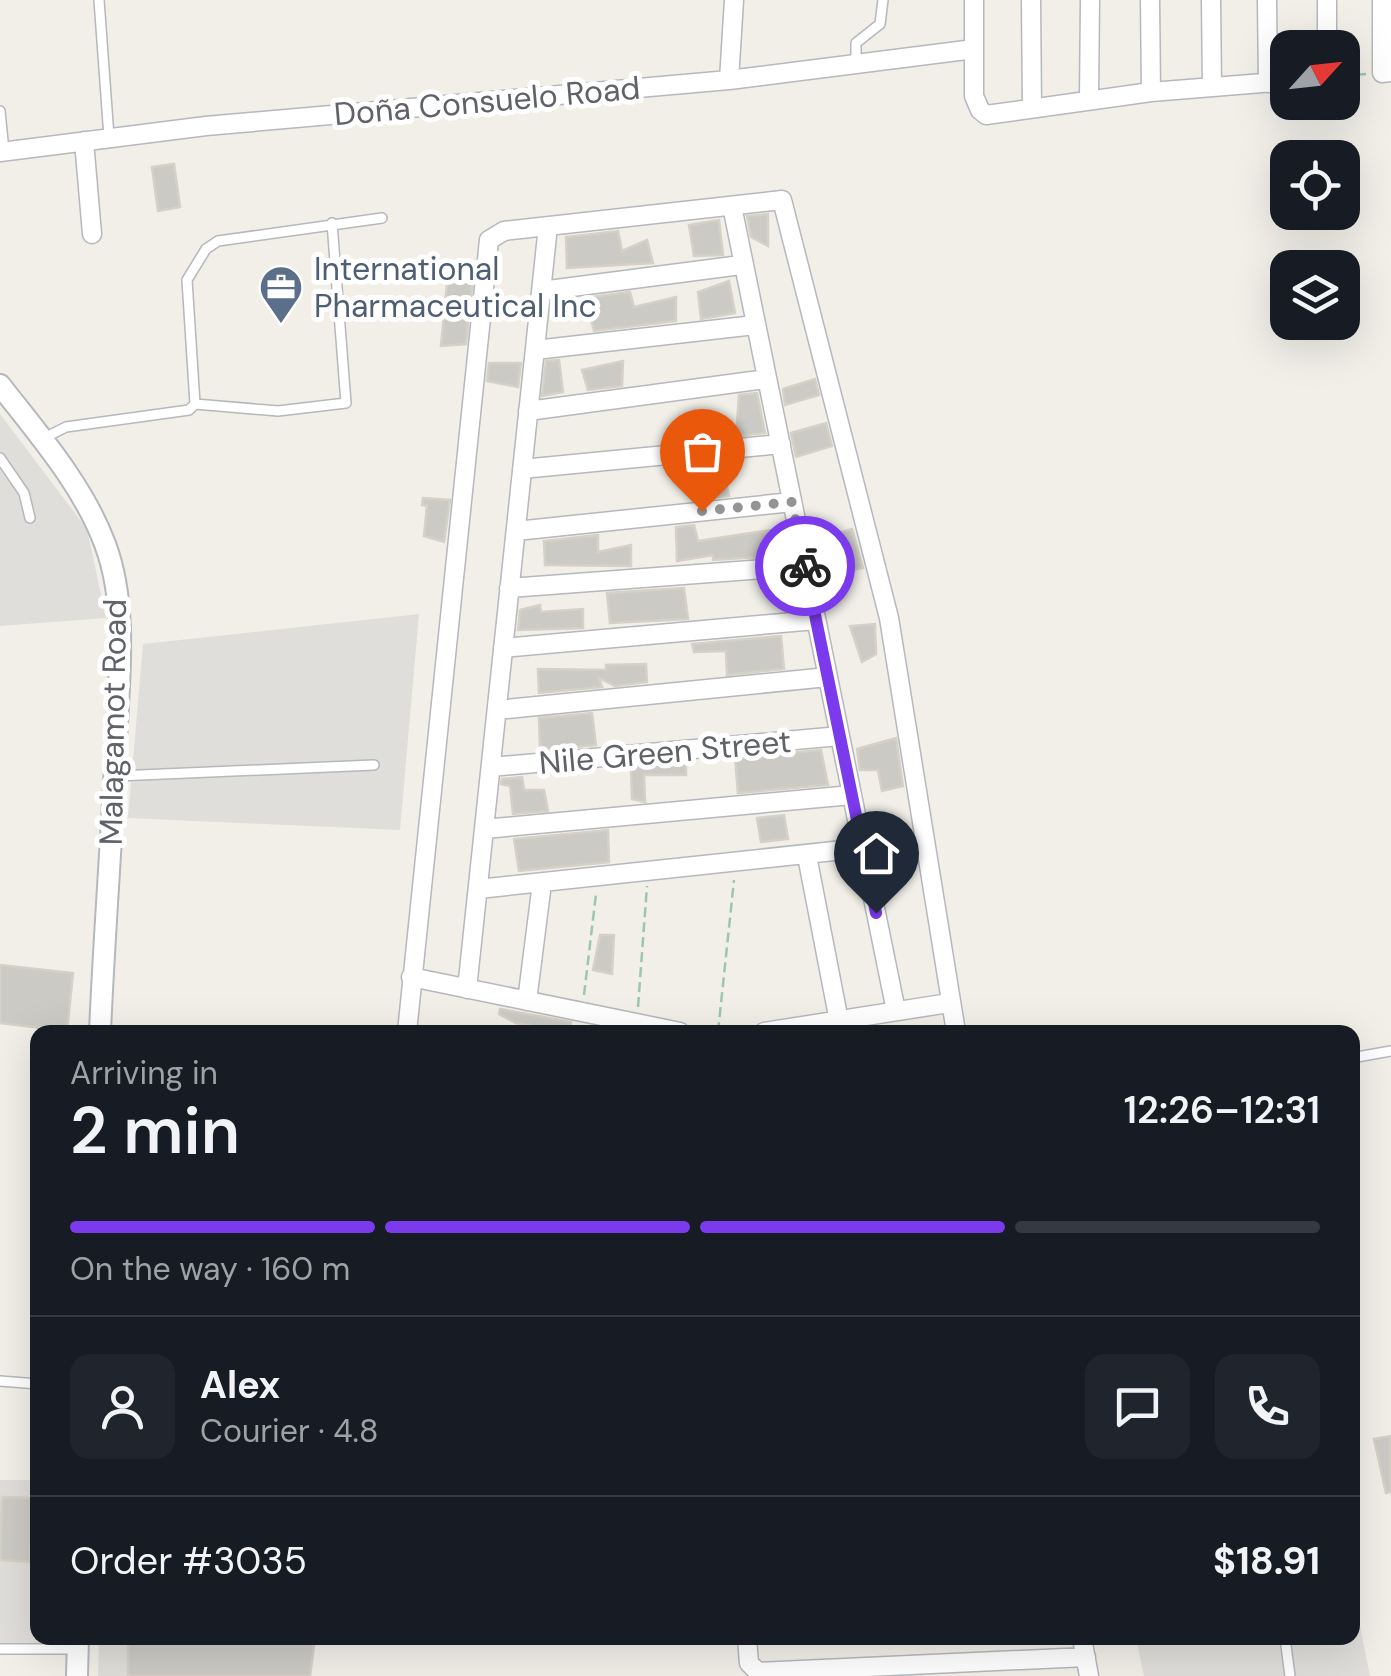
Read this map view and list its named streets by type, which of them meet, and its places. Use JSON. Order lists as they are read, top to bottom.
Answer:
{
  "streets": {
    "street": ["Doña Consuelo Road", "Malagamot Road", "Nile Green Street"]
  },
  "places": {
    "office": ["International Pharmaceutical Inc"]
  },
  "north": "top right",
  "page": {
    "heading": ["2 min", "Arriving in", "12:26–12:31"],
    "panel": [
      "Alex",
      "Courier · 4.8",
      "Order #3035",
      "$18.91"
    ],
    "bar": "On the way · 160 m"
  }
}
